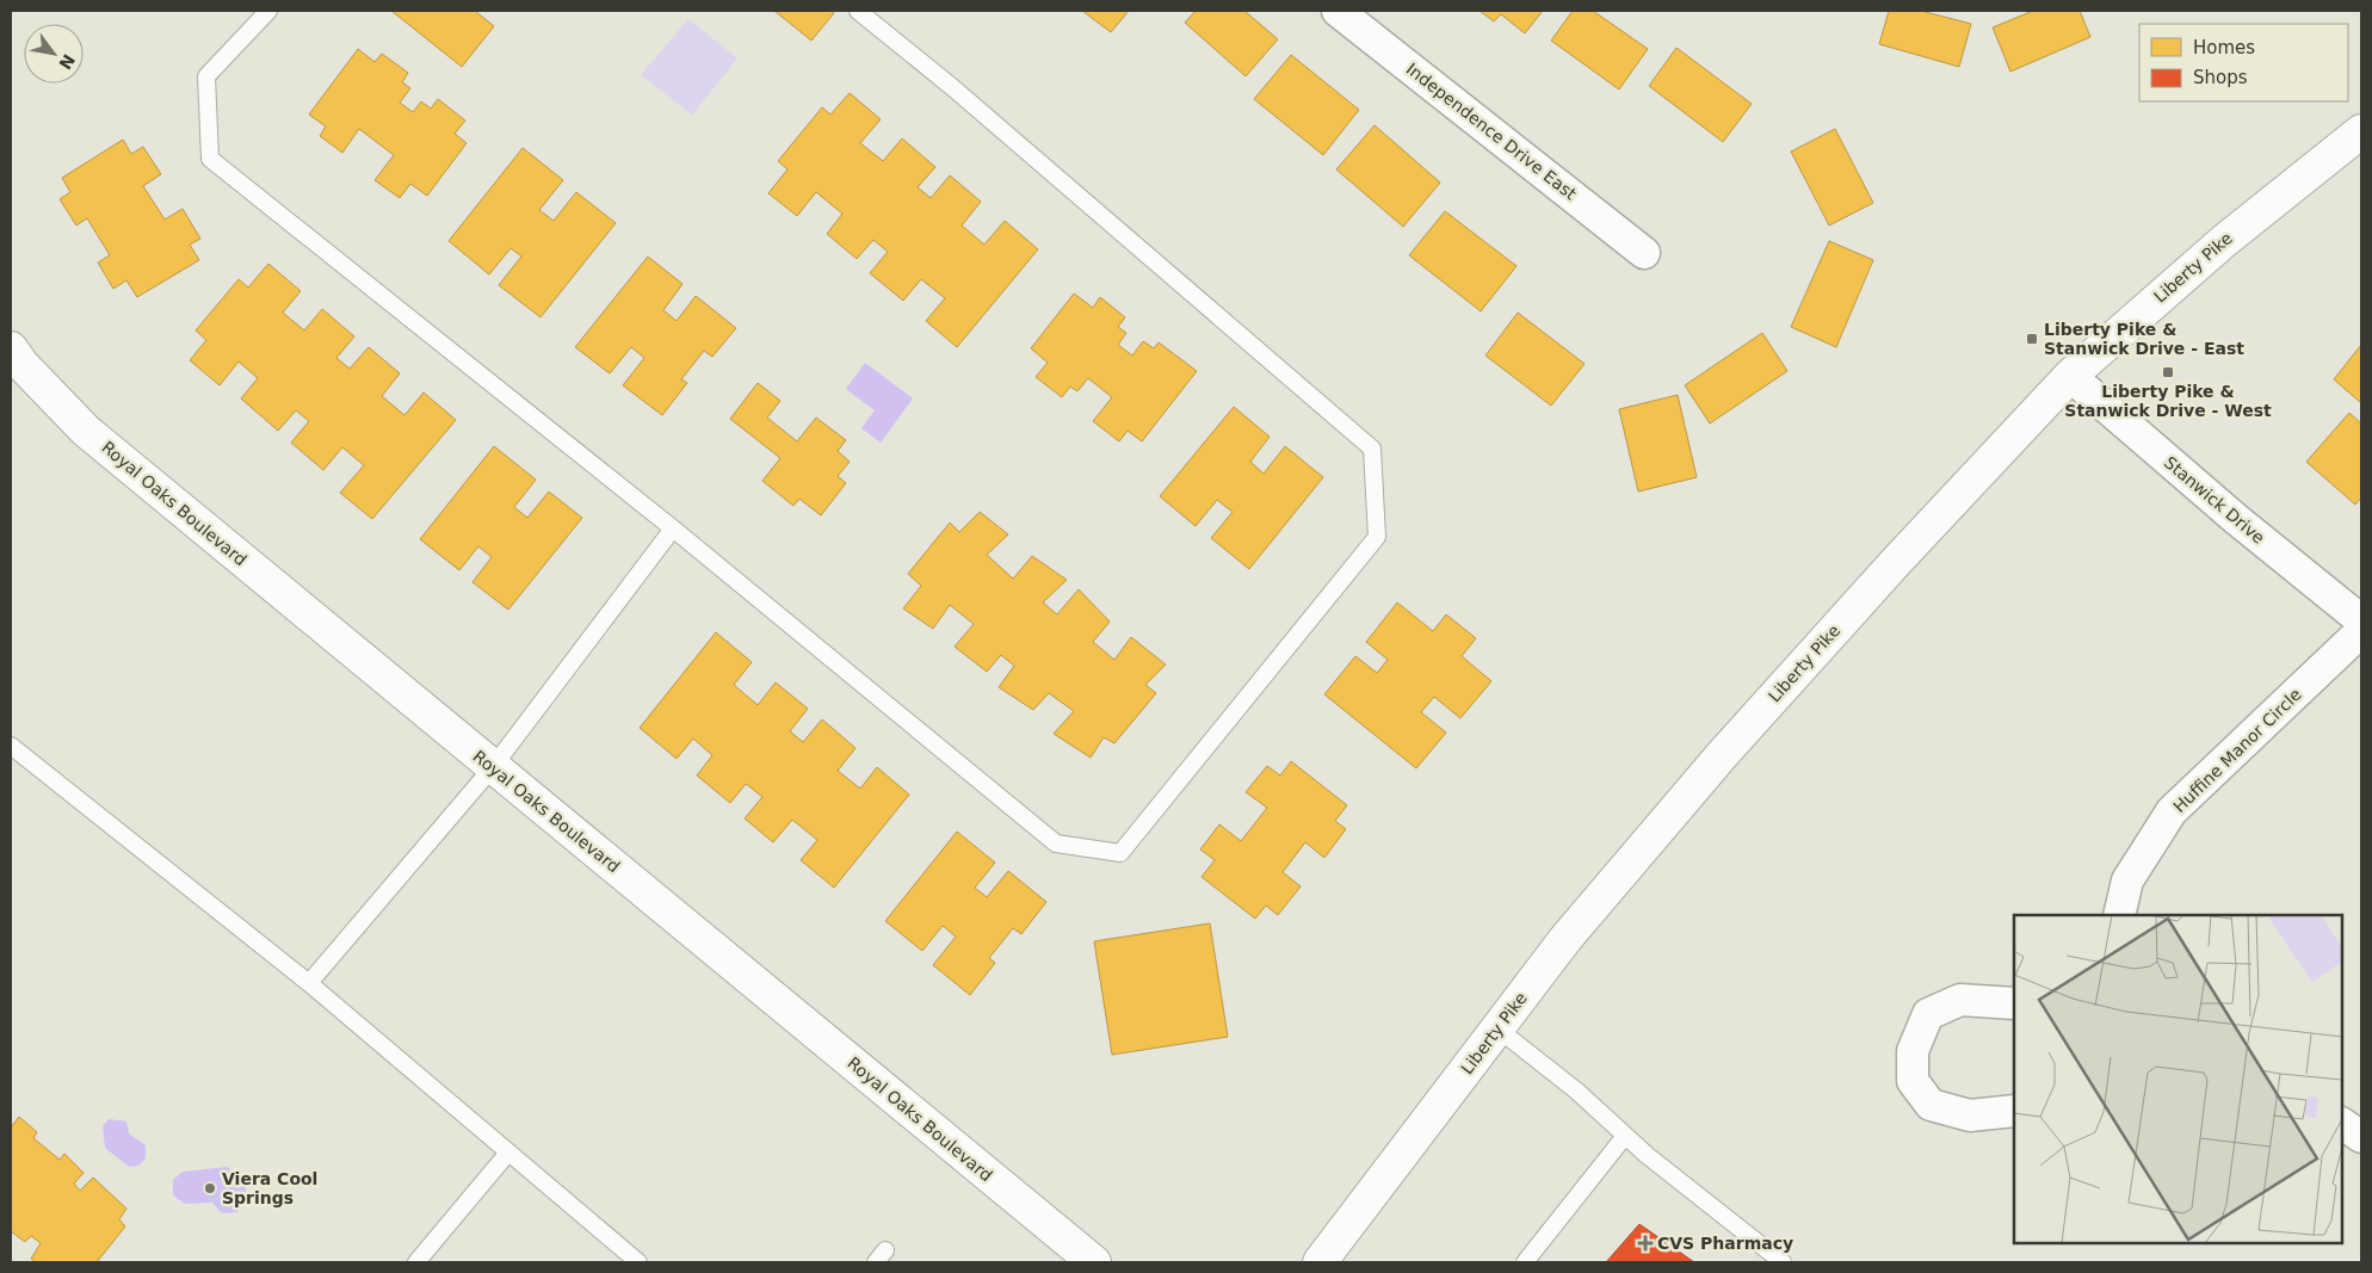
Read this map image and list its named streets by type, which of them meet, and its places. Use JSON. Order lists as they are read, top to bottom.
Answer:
{
  "streets": {
    "street": [
      "Independence Drive East",
      "Liberty Pike",
      "Stanwick Drive",
      "Royal Oaks Boulevard",
      "Huffine Manor Circle"
    ]
  },
  "crossings": [
    ["Liberty Pike", "Stanwick Drive"]
  ],
  "places": {
    "transit": ["Liberty Pike & Stanwick Drive - East", "Liberty Pike & Stanwick Drive - West"],
    "other": ["Viera Cool Springs"],
    "health": ["CVS Pharmacy"]
  },
  "legend": ["Homes", "Shops"],
  "north": "bottom right"
}
